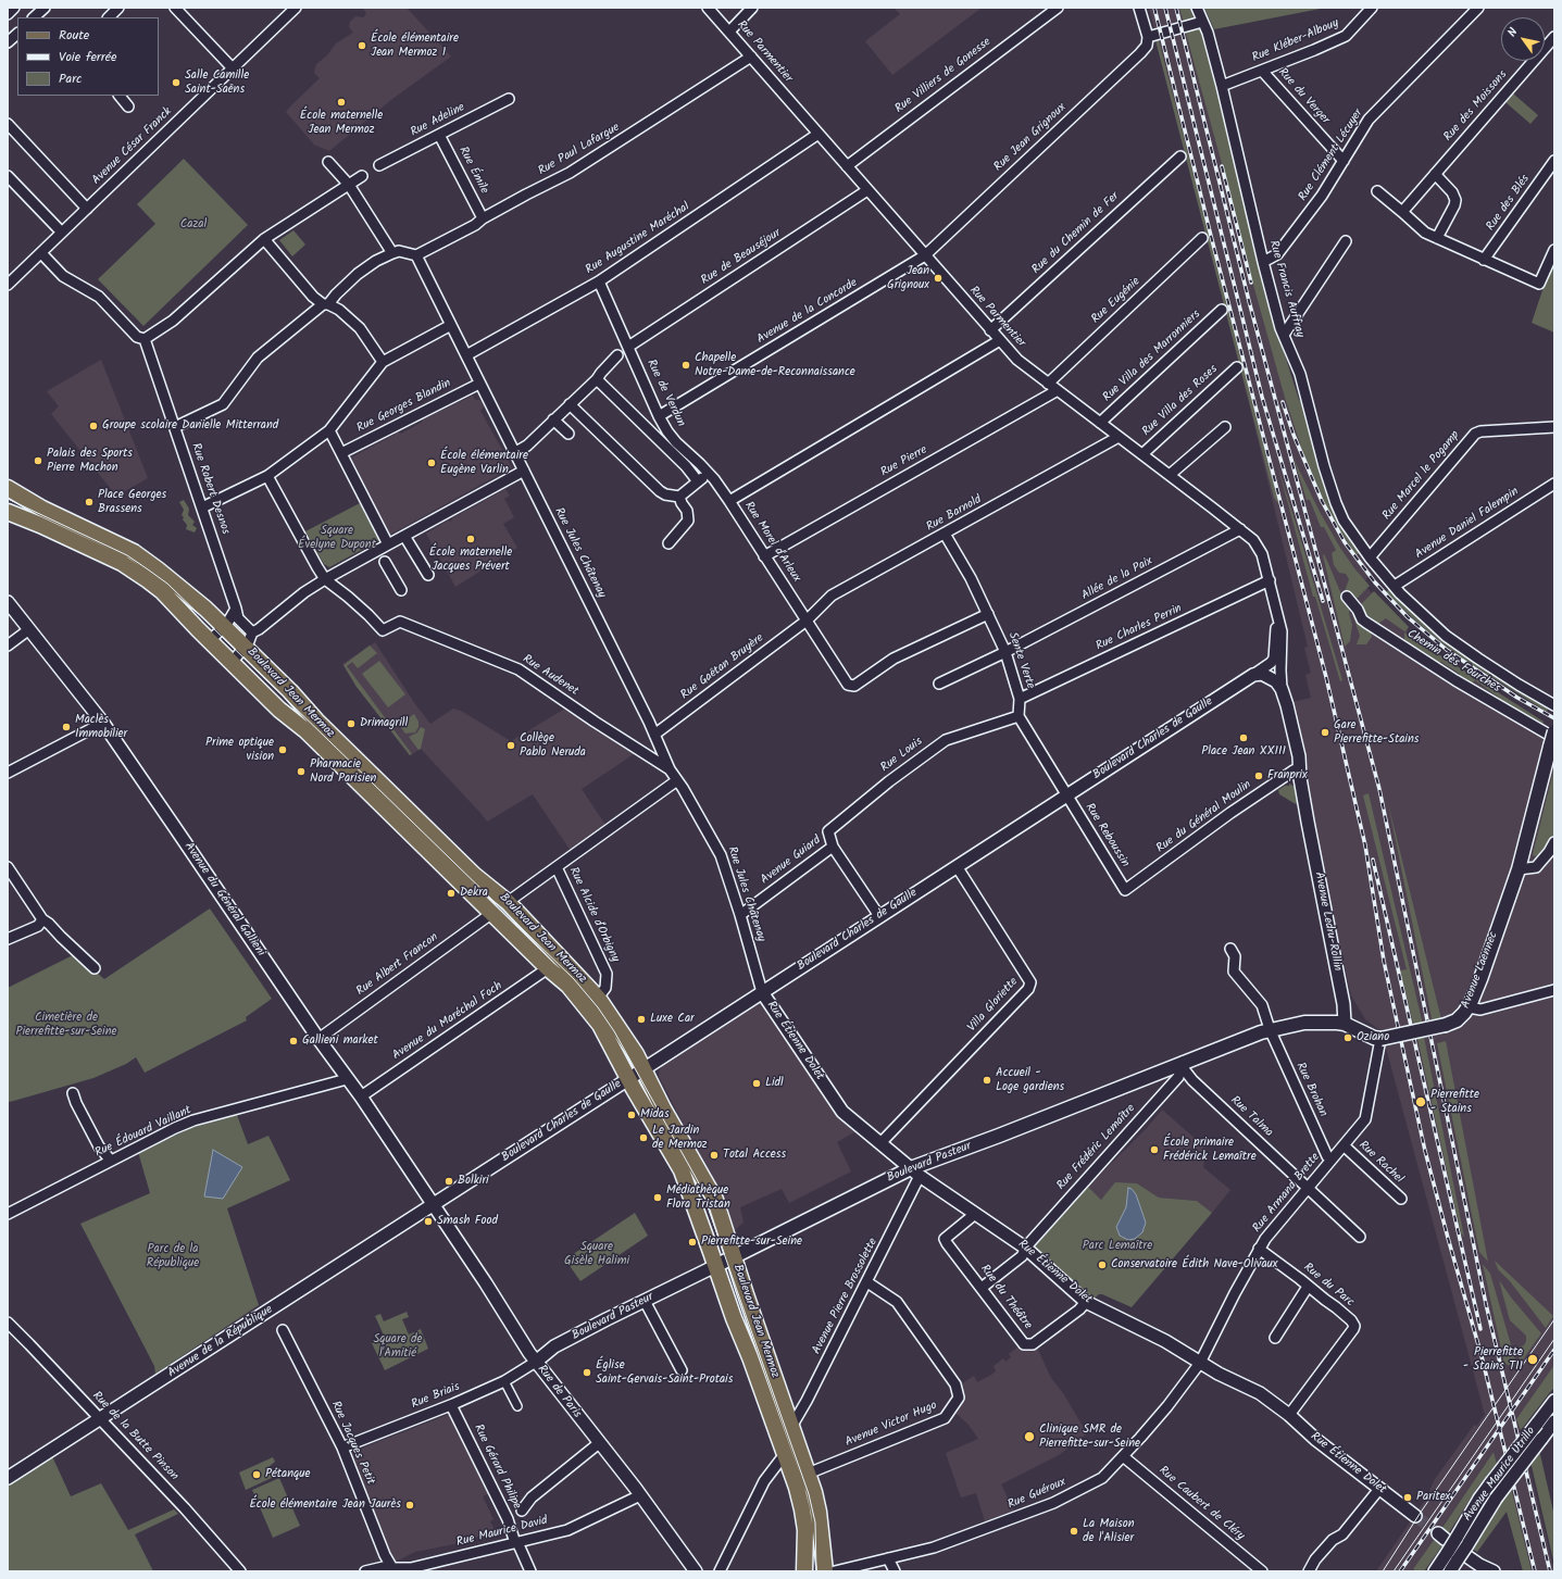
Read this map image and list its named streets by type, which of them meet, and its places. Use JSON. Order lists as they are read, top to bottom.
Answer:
{
  "streets": {
    "main road": ["Boulevard Jean Mermoz", "Avenue Laennec", "Boulevard Pasteur"],
    "street": [
      "Rue Kléber-Albouy",
      "Rue Parmentier",
      "Rue Villiers de Gonesse",
      "Rue du Verger",
      "Rue des Moissons",
      "Rue Adeline",
      "Rue Jean Grignoux",
      "Avenue César Franck",
      "Rue Paul Lafargue",
      "Rue Clément Lécuyer",
      "Rue Émile",
      "Rue des Blés",
      "Rue du Chemin de Fer",
      "Rue Augustine Maréchal",
      "Rue de Beauséjour",
      "Rue Francis Auffray",
      "Rue Eugénie",
      "Avenue de la Concorde",
      "Rue Villa des Marronniers",
      "Rue de Verdun",
      "Rue Villa des Roses",
      "Rue Georges Blandin",
      "Rue Pierre",
      "Rue Marcel le Pogamp",
      "Rue Robert Desnos",
      "Rue Barnold",
      "Avenue Daniel Falempin",
      "Rue Morel d'Arleux",
      "Rue Jules Châtenay",
      "Allée de la Paix",
      "Rue Charles Perrin",
      "Sente Verte",
      "Chemin des Fourches",
      "Rue Gaëtan Bruyère",
      "Rue Audenet",
      "Boulevard Charles de Gaulle",
      "Rue Louis",
      "Rue du Général Moulin",
      "Rue Reboussin",
      "Avenue Guiard",
      "Avenue du Général Gallieni",
      "Rue Alcide d'Orbigny",
      "Avenue Ledru-Rollin",
      "Rue Albert Francon",
      "Villa Gloriette",
      "Avenue du Maréchal Foch",
      "Rue Étienne Dolet",
      "Rue Brohan",
      "Rue Talma",
      "Rue Édouard Vaillant",
      "Rue Frédéric Lemaître",
      "Rue Rachel",
      "Rue Armand Brette",
      "Rue du Parc",
      "Avenue Pierre Brossolette",
      "Rue du Théâtre",
      "Avenue de la République",
      "Rue de Paris",
      "Rue Briais",
      "Avenue Victor Hugo",
      "Rue de la Butte Pinson",
      "Rue Jacques Petit",
      "Rue Gérard Philipe",
      "Avenue Maurice Utrillo",
      "Rue Guéroux",
      "Rue Caubert de Cléry",
      "Rue Maurice David"
    ]
  },
  "crossings": [
    ["Rue Kléber-Albouy", "Rue du Verger"],
    ["Rue Kléber-Albouy", "Rue Francis Auffray"],
    ["Rue Parmentier", "Rue Villiers de Gonesse"],
    ["Rue Parmentier", "Rue Jean Grignoux"],
    ["Rue Parmentier", "Rue Paul Lafargue"],
    ["Rue Parmentier", "Rue du Chemin de Fer"],
    ["Rue Parmentier", "Rue Augustine Maréchal"],
    ["Rue Parmentier", "Rue de Beauséjour"],
    ["Rue Parmentier", "Rue Eugénie"],
    ["Rue Parmentier", "Avenue de la Concorde"],
    ["Rue Parmentier", "Rue Villa des Marronniers"],
    ["Rue Parmentier", "Rue Villa des Roses"],
    ["Rue Parmentier", "Rue Pierre"],
    ["Rue Parmentier", "Rue Barnold"],
    ["Rue Parmentier", "Rue Morel d'Arleux"],
    ["Rue Parmentier", "Allée de la Paix"],
    ["Rue Parmentier", "Rue Charles Perrin"],
    ["Rue Parmentier", "Boulevard Charles de Gaulle"],
    ["Rue Parmentier", "Avenue Ledru-Rollin"],
    ["Rue du Verger", "Rue Clément Lécuyer"],
    ["Rue Adeline", "Rue Émile"],
    ["Rue Jean Grignoux", "Avenue de la Concorde"],
    ["Rue Paul Lafargue", "Rue Émile"],
    ["Rue Paul Lafargue", "Rue Jules Châtenay"],
    ["Rue Clément Lécuyer", "Rue Francis Auffray"],
    ["Rue Augustine Maréchal", "Rue de Verdun"],
    ["Rue Augustine Maréchal", "Rue Jules Châtenay"],
    ["Rue de Beauséjour", "Rue de Verdun"],
    ["Rue Francis Auffray", "Rue Marcel le Pogamp"],
    ["Rue Francis Auffray", "Avenue Daniel Falempin"],
    ["Avenue de la Concorde", "Rue de Verdun"],
    ["Rue de Verdun", "Rue Morel d'Arleux"],
    ["Rue Georges Blandin", "Rue Jules Châtenay"],
    ["Rue Pierre", "Rue Morel d'Arleux"],
    ["Rue Barnold", "Rue Morel d'Arleux"],
    ["Rue Barnold", "Sente Verte"],
    ["Rue Barnold", "Rue Gaëtan Bruyère"],
    ["Rue Morel d'Arleux", "Sente Verte"],
    ["Rue Morel d'Arleux", "Rue Gaëtan Bruyère"],
    ["Rue Jules Châtenay", "Rue Gaëtan Bruyère"],
    ["Rue Jules Châtenay", "Rue Audenet"],
    ["Rue Jules Châtenay", "Boulevard Charles de Gaulle"],
    ["Rue Jules Châtenay", "Avenue Guiard"],
    ["Rue Jules Châtenay", "Rue Étienne Dolet"],
    ["Allée de la Paix", "Sente Verte"],
    ["Rue Charles Perrin", "Sente Verte"],
    ["Sente Verte", "Rue Louis"],
    ["Chemin des Fourches", "Avenue Laennec"],
    ["Boulevard Jean Mermoz", "Boulevard Charles de Gaulle"],
    ["Boulevard Jean Mermoz", "Rue Alcide d'Orbigny"],
    ["Boulevard Jean Mermoz", "Rue Albert Francon"],
    ["Boulevard Jean Mermoz", "Avenue du Maréchal Foch"],
    ["Boulevard Jean Mermoz", "Boulevard Pasteur"],
    ["Boulevard Jean Mermoz", "Avenue Pierre Brossolette"],
    ["Boulevard Jean Mermoz", "Avenue Victor Hugo"],
    ["Boulevard Charles de Gaulle", "Rue Reboussin"],
    ["Boulevard Charles de Gaulle", "Avenue Guiard"],
    ["Boulevard Charles de Gaulle", "Avenue du Général Gallieni"],
    ["Boulevard Charles de Gaulle", "Villa Gloriette"],
    ["Boulevard Charles de Gaulle", "Rue Étienne Dolet"],
    ["Boulevard Charles de Gaulle", "Avenue de la République"],
    ["Boulevard Charles de Gaulle", "Rue de Paris"],
    ["Rue Louis", "Avenue Guiard"],
    ["Rue du Général Moulin", "Rue Reboussin"],
    ["Rue du Général Moulin", "Avenue Ledru-Rollin"],
    ["Avenue du Général Gallieni", "Rue Albert Francon"],
    ["Avenue du Général Gallieni", "Avenue du Maréchal Foch"],
    ["Avenue du Général Gallieni", "Rue Édouard Vaillant"],
    ["Avenue du Général Gallieni", "Avenue de la République"],
    ["Avenue du Général Gallieni", "Rue de Paris"],
    ["Avenue Ledru-Rollin", "Boulevard Pasteur"],
    ["Avenue Laennec", "Rue Armand Brette"],
    ["Villa Gloriette", "Rue Étienne Dolet"],
    ["Rue Étienne Dolet", "Rue Frédéric Lemaître"],
    ["Rue Étienne Dolet", "Boulevard Pasteur"],
    ["Rue Étienne Dolet", "Rue Armand Brette"],
    ["Rue Étienne Dolet", "Rue du Parc"],
    ["Rue Étienne Dolet", "Avenue Pierre Brossolette"],
    ["Rue Étienne Dolet", "Rue du Théâtre"],
    ["Rue Étienne Dolet", "Rue Guéroux"],
    ["Rue Brohan", "Boulevard Pasteur"],
    ["Rue Brohan", "Rue Armand Brette"],
    ["Rue Talma", "Rue Frédéric Lemaître"],
    ["Rue Talma", "Boulevard Pasteur"],
    ["Rue Talma", "Rue Armand Brette"],
    ["Rue Frédéric Lemaître", "Boulevard Pasteur"],
    ["Rue Frédéric Lemaître", "Rue du Théâtre"],
    ["Boulevard Pasteur", "Avenue Pierre Brossolette"],
    ["Boulevard Pasteur", "Rue de Paris"],
    ["Boulevard Pasteur", "Rue Briais"],
    ["Rue Rachel", "Rue Armand Brette"],
    ["Rue Armand Brette", "Rue du Parc"],
    ["Rue Armand Brette", "Rue Guéroux"],
    ["Avenue Pierre Brossolette", "Avenue Victor Hugo"],
    ["Avenue de la République", "Rue de Paris"],
    ["Avenue de la République", "Rue de la Butte Pinson"],
    ["Rue de Paris", "Rue Briais"],
    ["Rue de Paris", "Rue Maurice David"],
    ["Rue Briais", "Rue Jacques Petit"],
    ["Rue Briais", "Rue Gérard Philipe"],
    ["Rue Jacques Petit", "Rue Maurice David"],
    ["Rue Gérard Philipe", "Rue Maurice David"],
    ["Rue Guéroux", "Rue Caubert de Cléry"]
  ],
  "parks": [
    "Cazal",
    "Square Évelyne Dupont",
    "Cimetière de Pierrefitte-sur-Seine",
    "Parc Lemaître",
    "Square Gisèle Halimi",
    "Parc de la République",
    "Square de l'Amitié"
  ],
  "places": [
    "École élémentaire Jean Mermoz 1",
    "Salle Camille Saint-Saëns",
    "École maternelle Jean Mermoz",
    "Jean Grignoux",
    "Chapelle Notre-Dame-de-Reconnaissance",
    "Groupe scolaire Danielle Mitterrand",
    "Palais des Sports Pierre Machon",
    "École élémentaire Eugène Varlin",
    "Place Georges Brassens",
    "École maternelle Jacques Prévert",
    "Drimagrill",
    "Maclès Immobilier",
    "Gare Pierrefitte-Stains",
    "Place Jean XXIII",
    "Collège Pablo Neruda",
    "Prime optique vision",
    "Pharmacie Nord Parisien",
    "Franprix",
    "Dekra",
    "Luxe Car",
    "Oziano",
    "Gallieni market",
    "Accueil - Loge gardiens",
    "Lidl",
    "Pierrefitte - Stains",
    "Midas",
    "Le Jardin de Mermoz",
    "École primaire Frédérick Lemaître",
    "Total Access",
    "Bolkiri",
    "Médiathèque Flora Tristan",
    "Smash Food",
    "Pierrefitte-sur-Seine",
    "Conservatoire Édith Nave-Olivaux",
    "Pierrefitte - Stains T11",
    "Église Saint-Gervais-Saint-Protais",
    "Clinique SMR de Pierrefitte-sur-Seine",
    "Pétanque",
    "Paritex",
    "École élémentaire Jean Jaurès",
    "La Maison de l'Alisier"
  ],
  "legend": ["Route", "Voie ferrée", "Parc"],
  "north": "top left"
}
